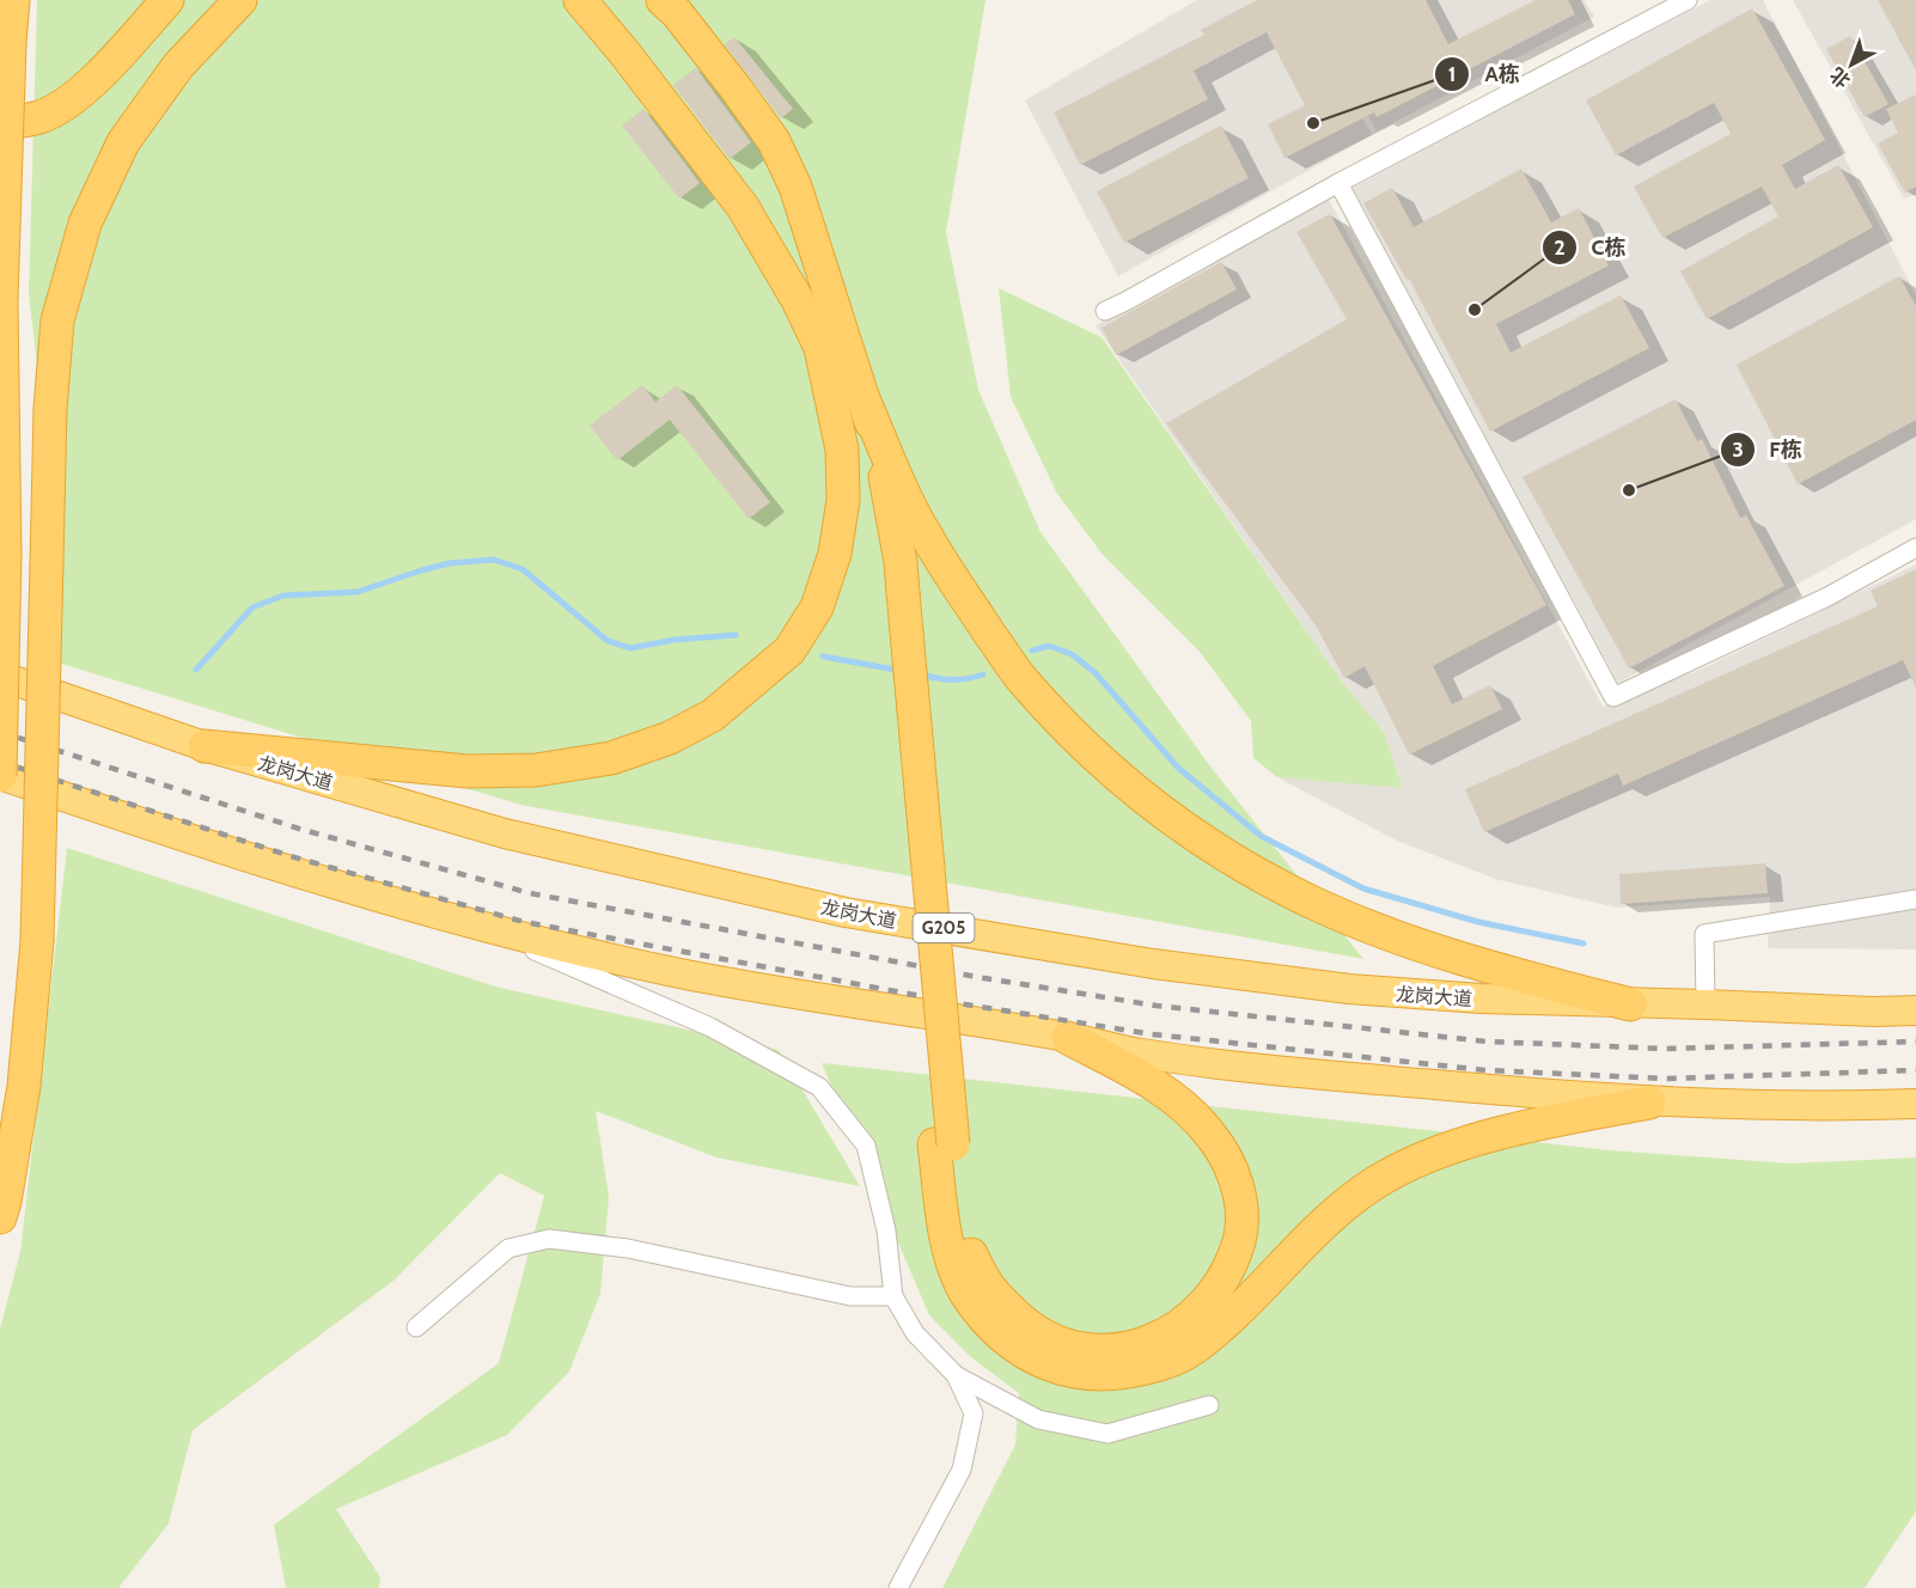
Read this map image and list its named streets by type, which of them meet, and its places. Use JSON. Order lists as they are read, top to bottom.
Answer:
{
  "streets": {
    "highway": ["龙岗大道", "G205"]
  },
  "places": ["A栋", "C栋", "F栋"],
  "north": "bottom left"
}
